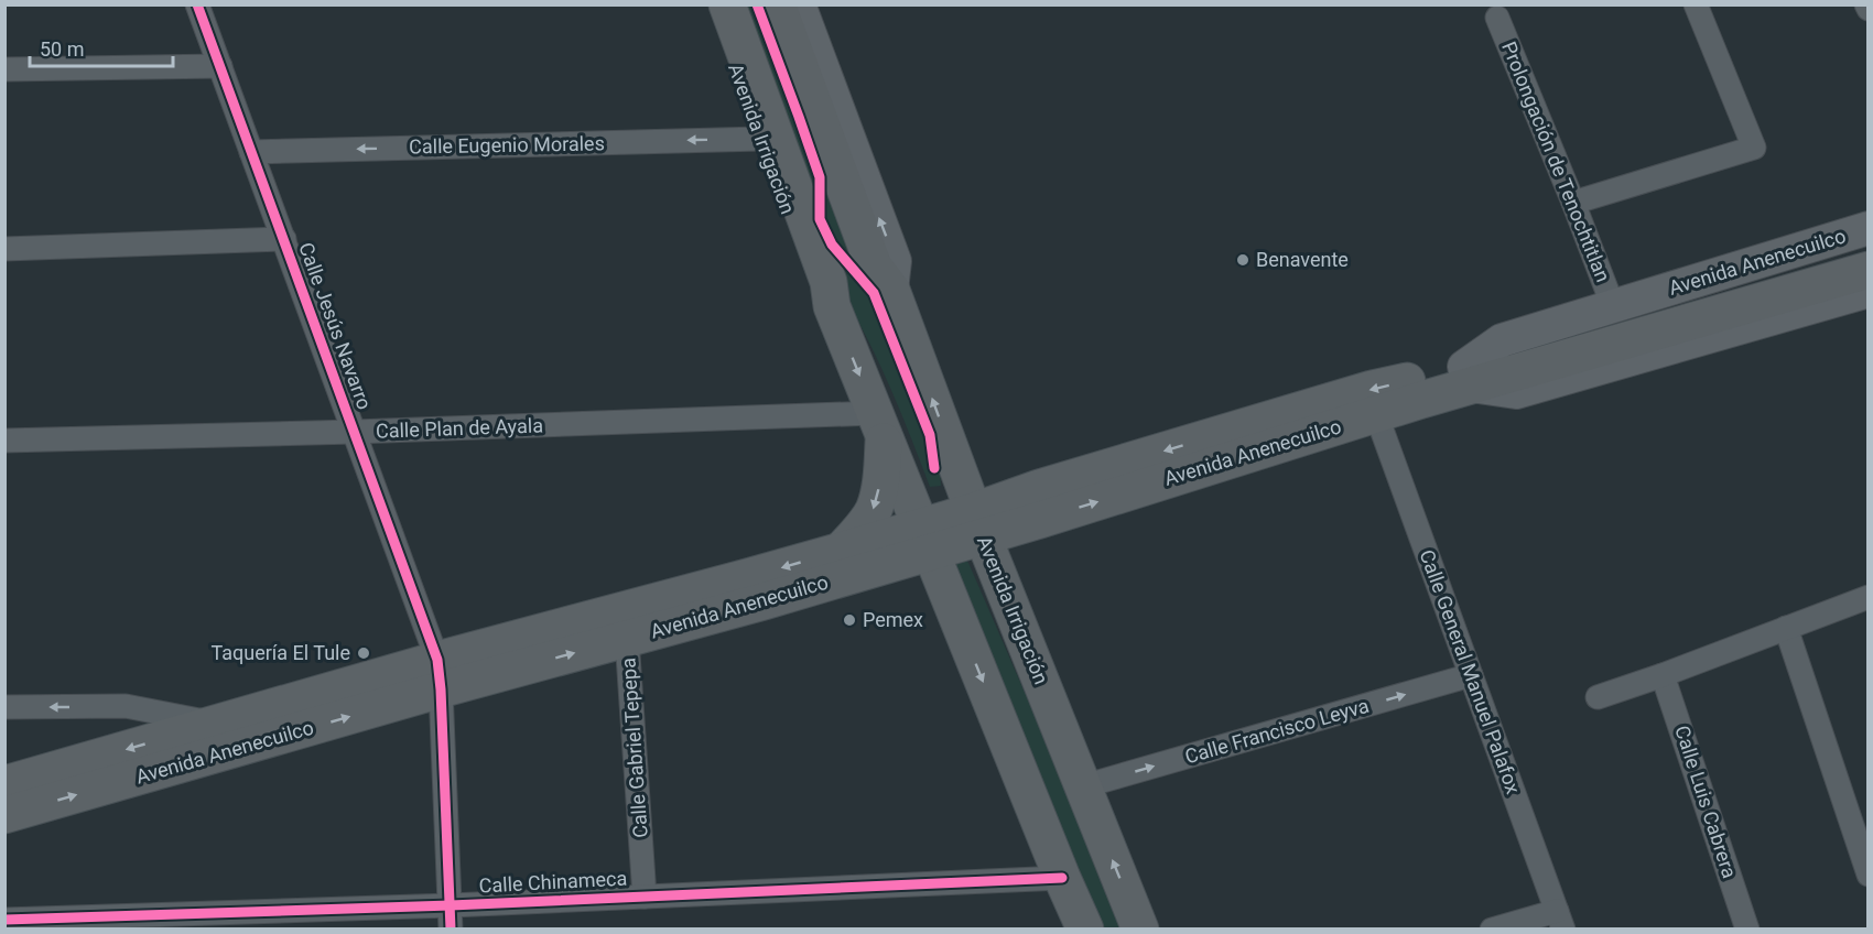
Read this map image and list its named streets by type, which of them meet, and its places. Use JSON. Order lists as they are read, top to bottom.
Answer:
{
  "streets": {
    "main road": ["Avenida Irrigación", "Avenida Anenecuilco"],
    "street": [
      "Calle Eugenio Morales",
      "Prolongación de Tenochtitlan",
      "Calle Jesús Navarro",
      "Calle Plan de Ayala",
      "Calle General Manuel Palafox",
      "Calle Francisco Leyva",
      "Calle Gabriel Tepepa",
      "Calle Luis Cabrera",
      "Calle Chinameca"
    ]
  },
  "crossings": [
    ["Avenida Irrigación", "Calle Eugenio Morales"],
    ["Avenida Irrigación", "Avenida Anenecuilco"],
    ["Avenida Irrigación", "Calle Plan de Ayala"],
    ["Avenida Irrigación", "Calle Francisco Leyva"],
    ["Avenida Irrigación", "Calle Chinameca"],
    ["Calle Eugenio Morales", "Calle Jesús Navarro"],
    ["Prolongación de Tenochtitlan", "Avenida Anenecuilco"],
    ["Avenida Anenecuilco", "Calle Jesús Navarro"],
    ["Avenida Anenecuilco", "Calle General Manuel Palafox"],
    ["Avenida Anenecuilco", "Calle Gabriel Tepepa"],
    ["Calle Jesús Navarro", "Calle Plan de Ayala"],
    ["Calle Jesús Navarro", "Calle Chinameca"],
    ["Calle General Manuel Palafox", "Calle Francisco Leyva"],
    ["Calle Gabriel Tepepa", "Calle Chinameca"]
  ],
  "one_way": ["Calle Eugenio Morales", "Calle Francisco Leyva"],
  "places": ["Benavente", "Pemex", "Taquería El Tule"],
  "scale_bar": "50 m"
}
